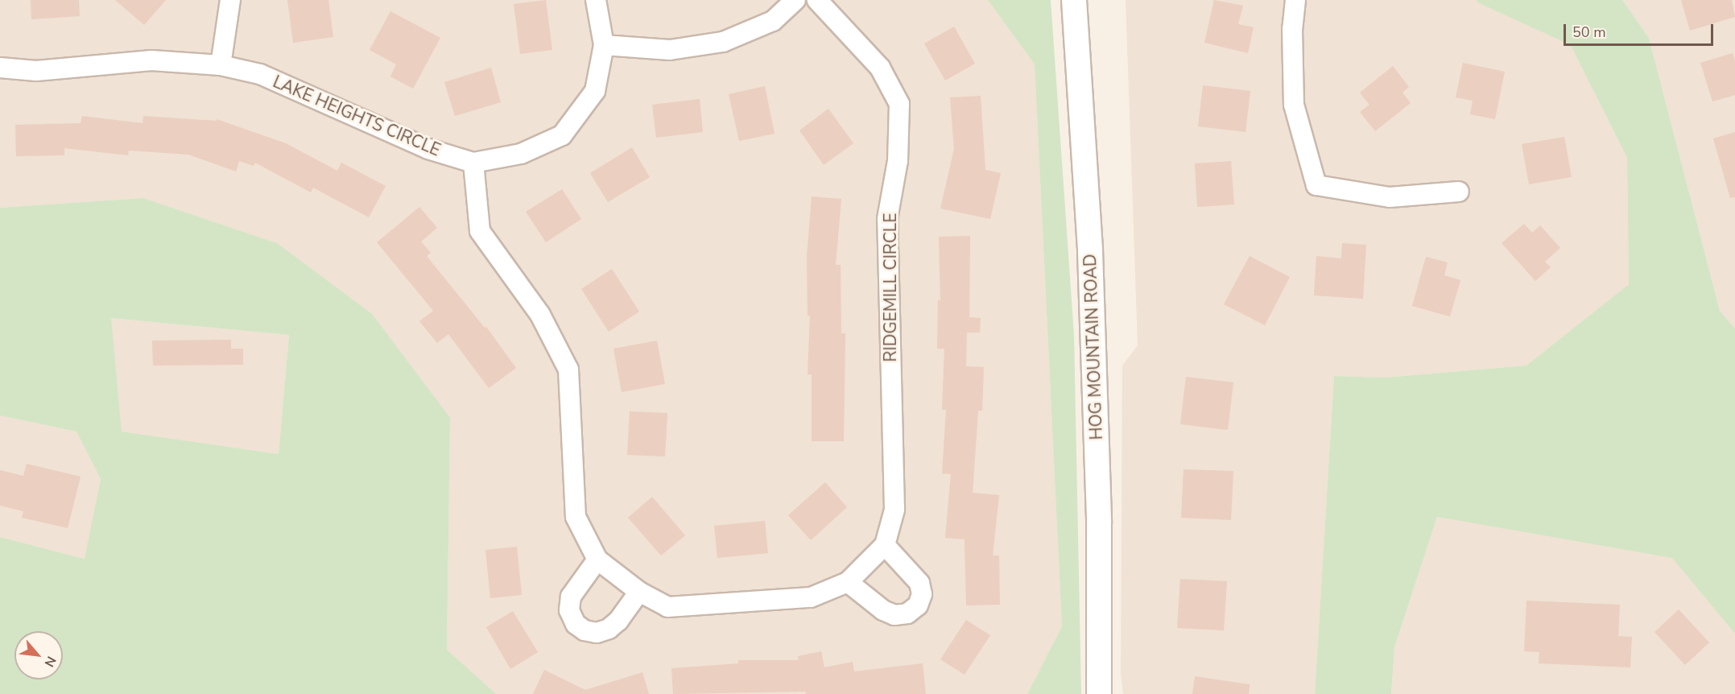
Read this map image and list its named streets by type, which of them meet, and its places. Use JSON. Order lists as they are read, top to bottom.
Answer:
{
  "streets": {
    "street": ["LAKE HEIGHTS CIRCLE", "RIDGEMILL CIRCLE", "HOG MOUNTAIN ROAD"]
  },
  "crossings": [
    ["LAKE HEIGHTS CIRCLE", "RIDGEMILL CIRCLE"]
  ],
  "scale_bar": "50 m",
  "north": "bottom right"
}
